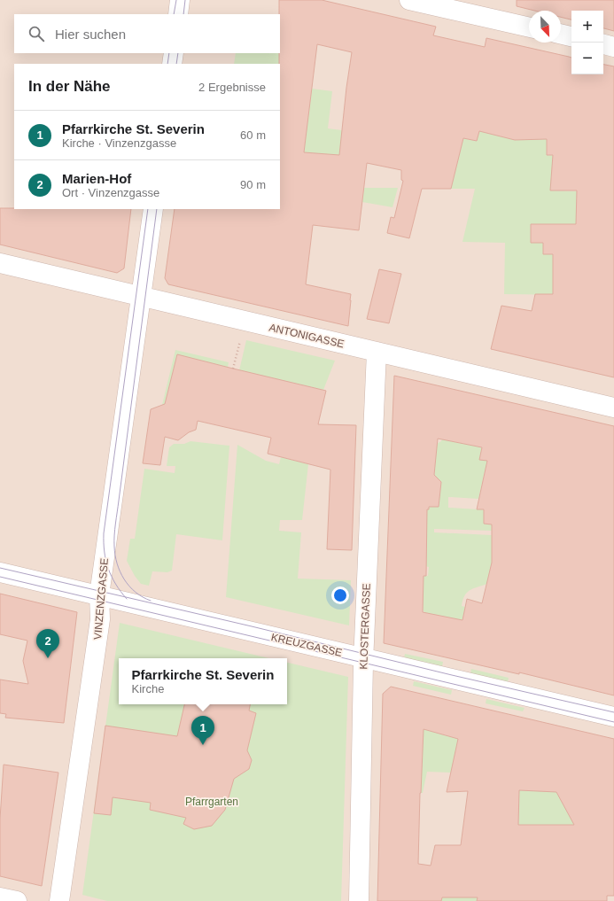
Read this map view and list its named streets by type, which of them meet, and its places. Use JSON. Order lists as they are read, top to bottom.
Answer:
{
  "streets": {
    "street": [
      "ANTONIGASSE",
      "VINZENZGASSE",
      "KLOSTERGASSE",
      "KREUZGASSE"
    ]
  },
  "crossings": [
    ["ANTONIGASSE", "VINZENZGASSE"],
    ["ANTONIGASSE", "KLOSTERGASSE"],
    ["VINZENZGASSE", "KREUZGASSE"],
    ["KLOSTERGASSE", "KREUZGASSE"]
  ],
  "parks": ["Pfarrgarten"],
  "north": "bottom right",
  "page": {
    "map_buttons": ["+", "−"],
    "search": "Hier suchen",
    "heading": ["In der Nähe", "2 Ergebnisse"],
    "list": [
      {
        "mark": "1",
        "name": "Pfarrkirche St. Severin",
        "note": "Kirche · Vinzenzgasse",
        "value": "60 m"
      },
      {
        "mark": "2",
        "name": "Marien-Hof",
        "note": "Ort · Vinzenzgasse",
        "value": "90 m"
      }
    ],
    "pins": ["2", "1"],
    "popup": ["Pfarrkirche St. Severin", "Kirche"]
  }
}
